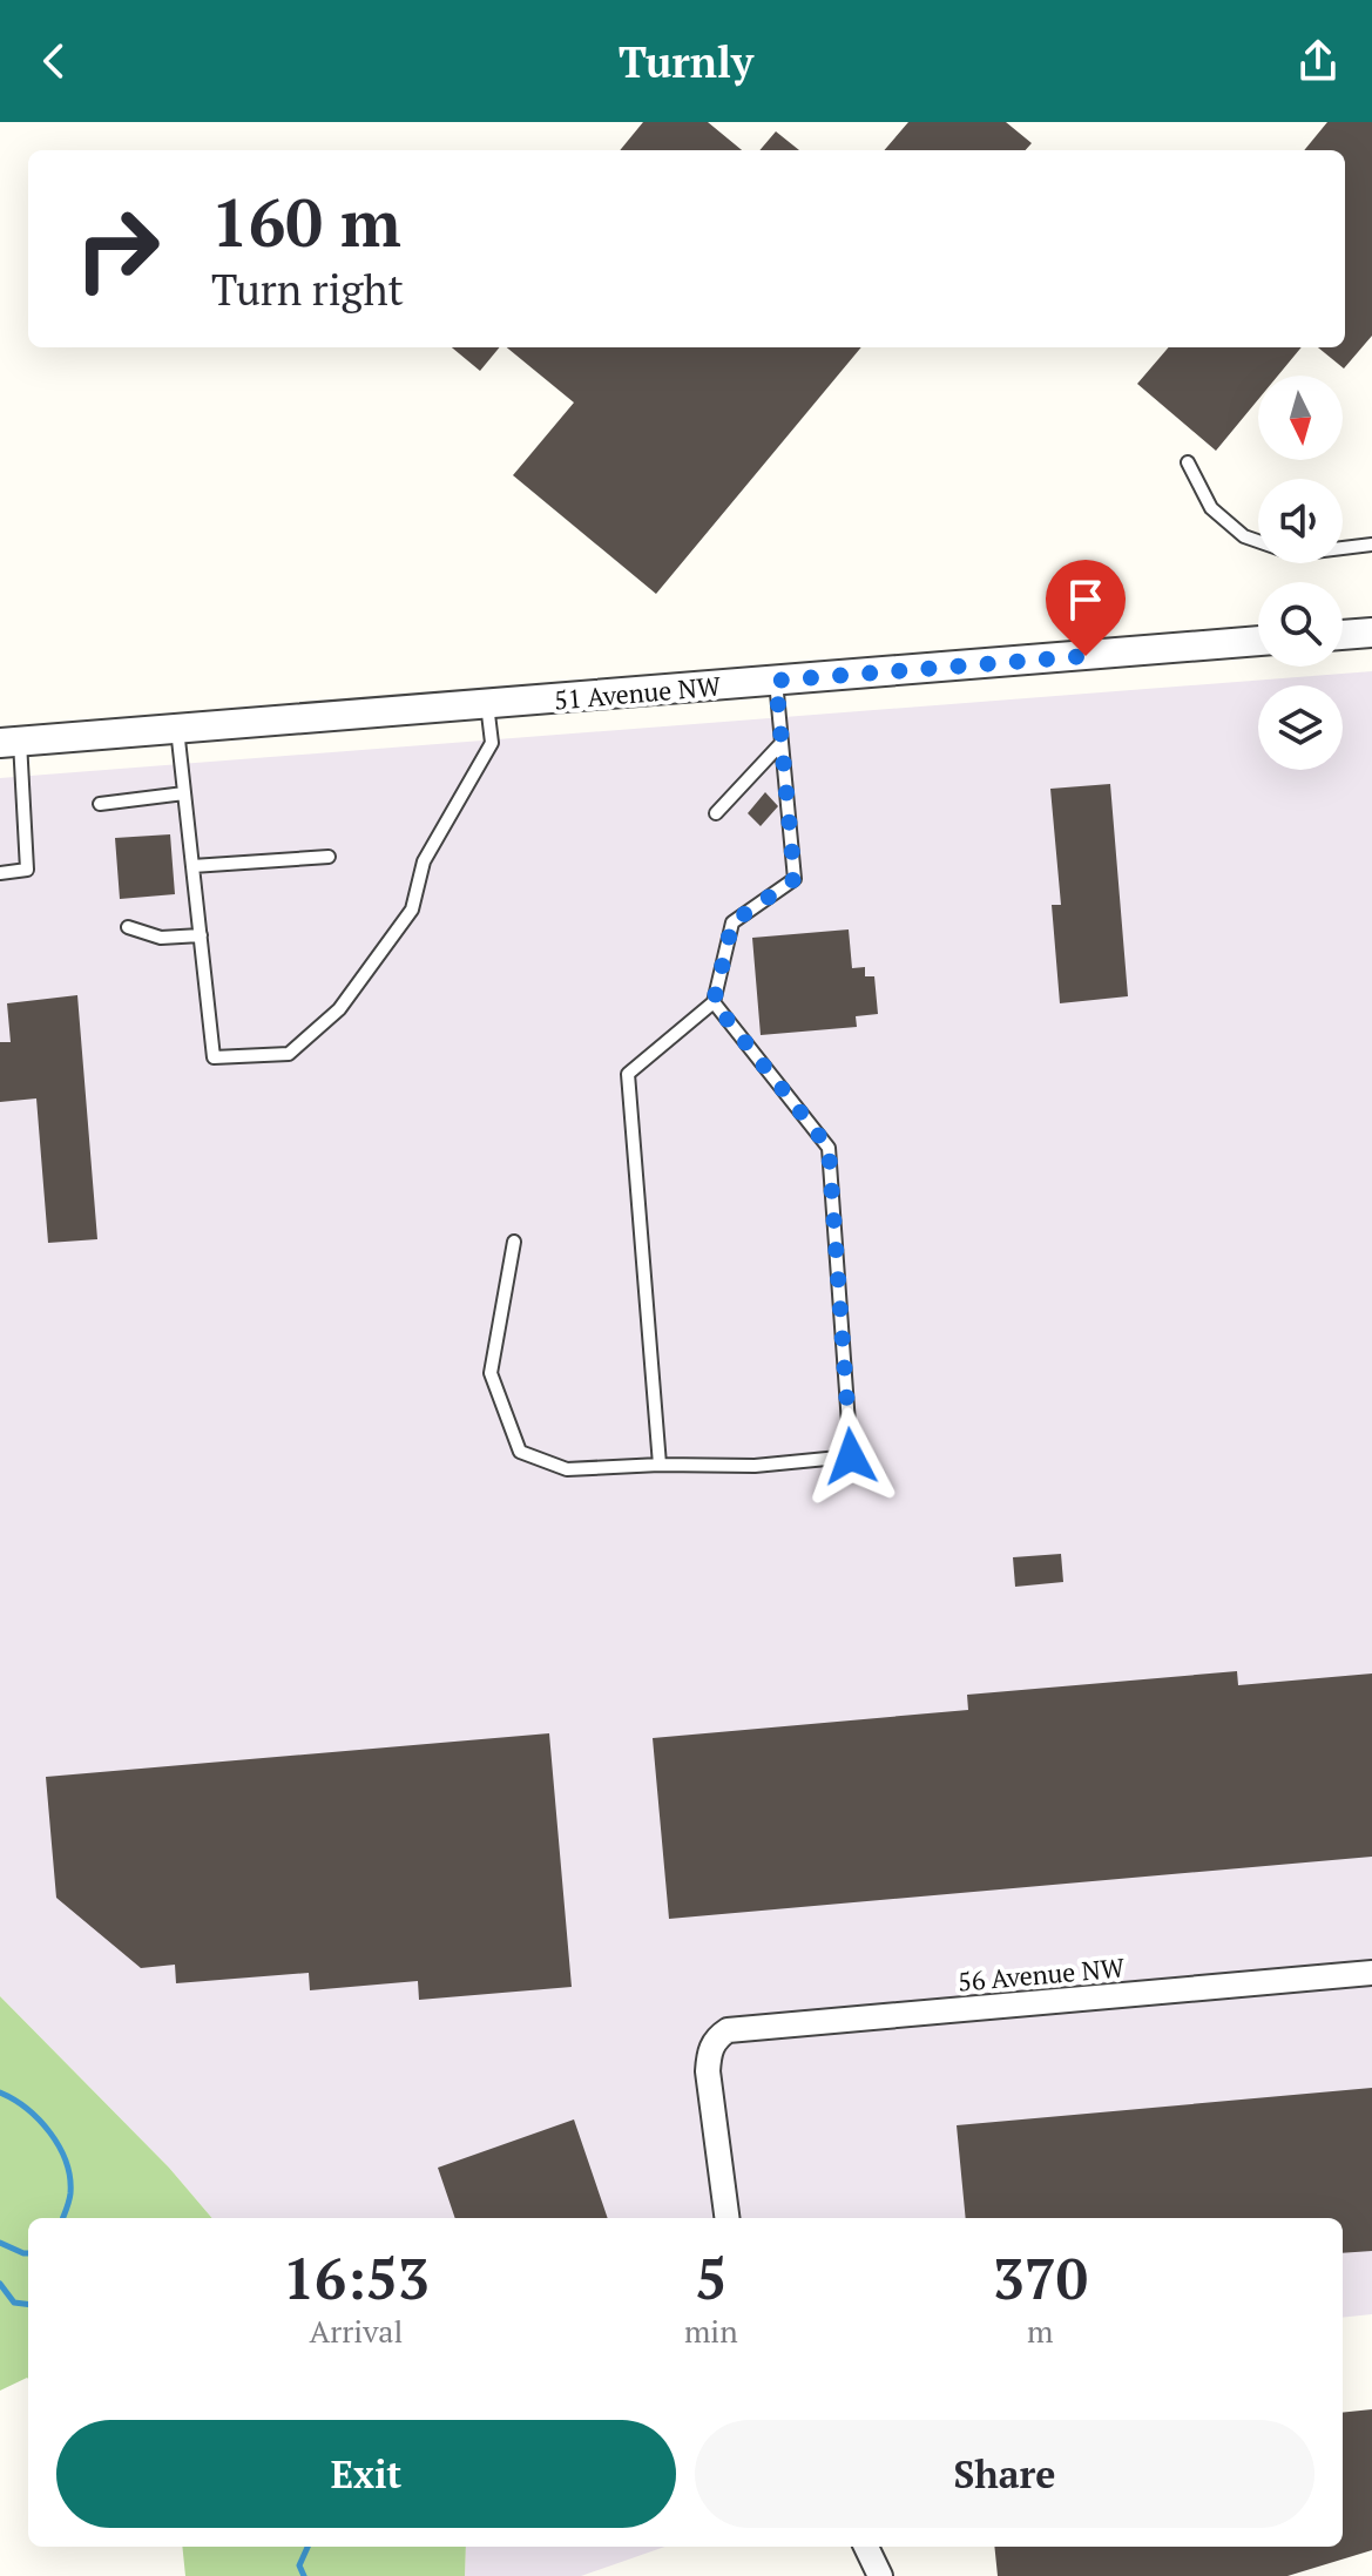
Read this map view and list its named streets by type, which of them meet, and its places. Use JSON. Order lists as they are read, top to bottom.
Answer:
{
  "streets": {
    "street": ["51 Avenue NW", "56 Avenue NW"]
  },
  "north": "bottom",
  "page": {
    "header": "Turnly",
    "turn": ["160 m", "Turn right"],
    "eta": [
      "16:53",
      "Arrival",
      "5",
      "min",
      "370",
      "m"
    ],
    "buttons": ["Exit", "Share"]
  }
}
